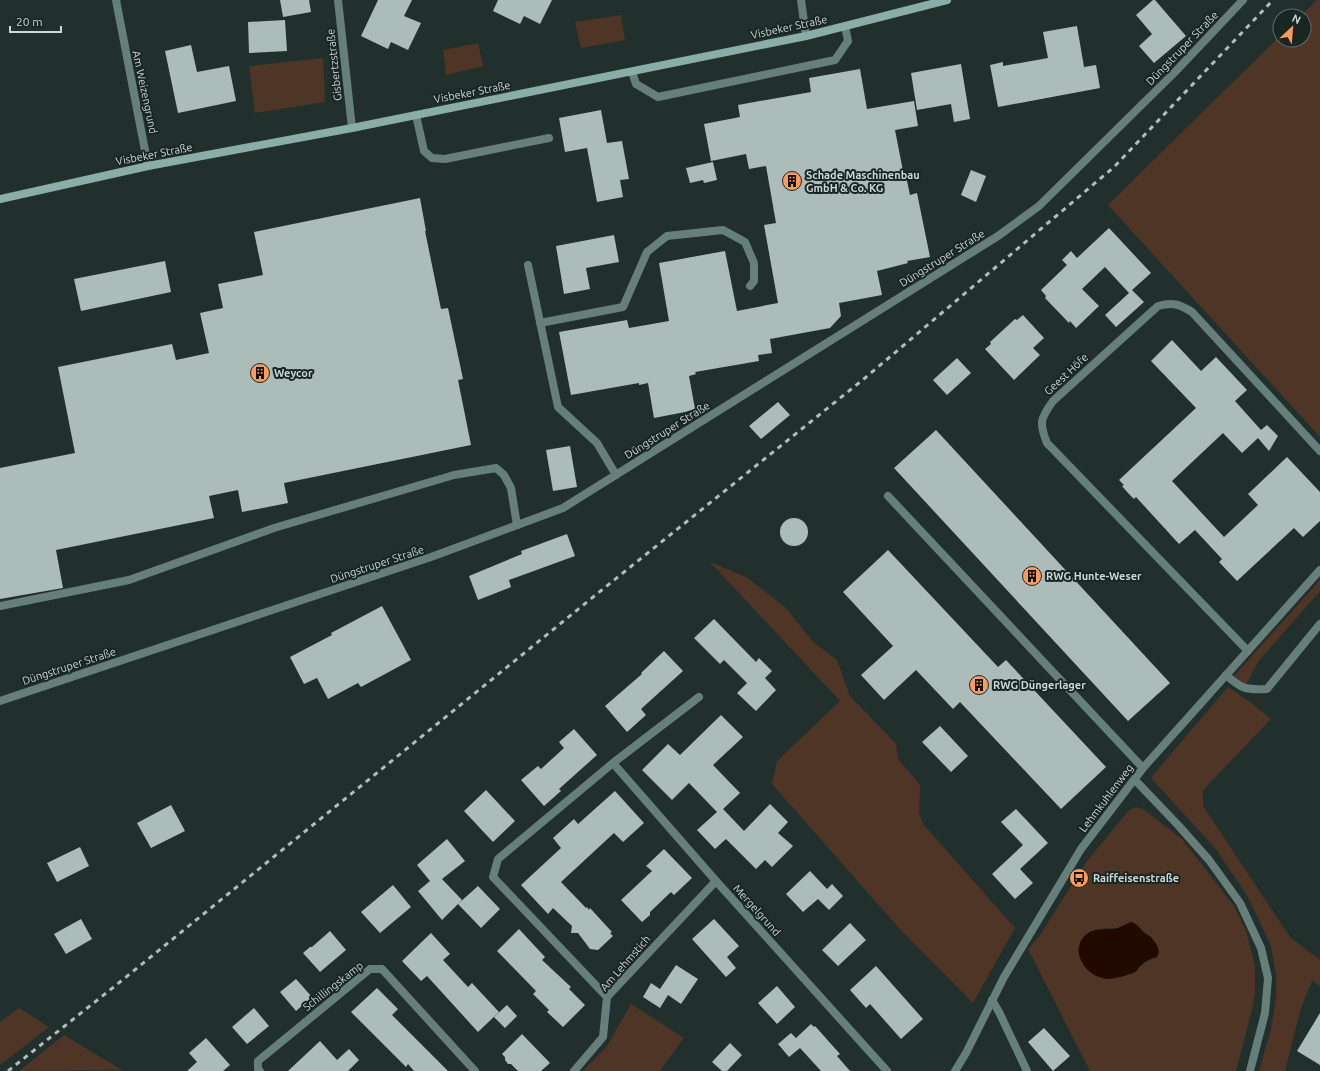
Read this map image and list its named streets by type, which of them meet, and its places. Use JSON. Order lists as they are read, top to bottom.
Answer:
{
  "streets": {
    "street": [
      "Visbeker Straße",
      "Düngstruper Straße",
      "Gisbertzstraße",
      "Am Weizengrund",
      "Geest Höfe",
      "Lehmkuhlenweg",
      "Mergelgrund",
      "Am Lehmstich",
      "Schillingskamp"
    ]
  },
  "crossings": [
    ["Visbeker Straße", "Gisbertzstraße"],
    ["Visbeker Straße", "Am Weizengrund"],
    ["Geest Höfe", "Lehmkuhlenweg"],
    ["Mergelgrund", "Am Lehmstich"]
  ],
  "places": {
    "building": [
      "Schade Maschinenbau GmbH & Co. KG",
      "Weycor",
      "RWG Hunte-Weser",
      "RWG Düngerlager"
    ],
    "bus stop": ["Raiffeisenstraße"]
  },
  "scale_bar": "20 m",
  "north": "top right"
}
